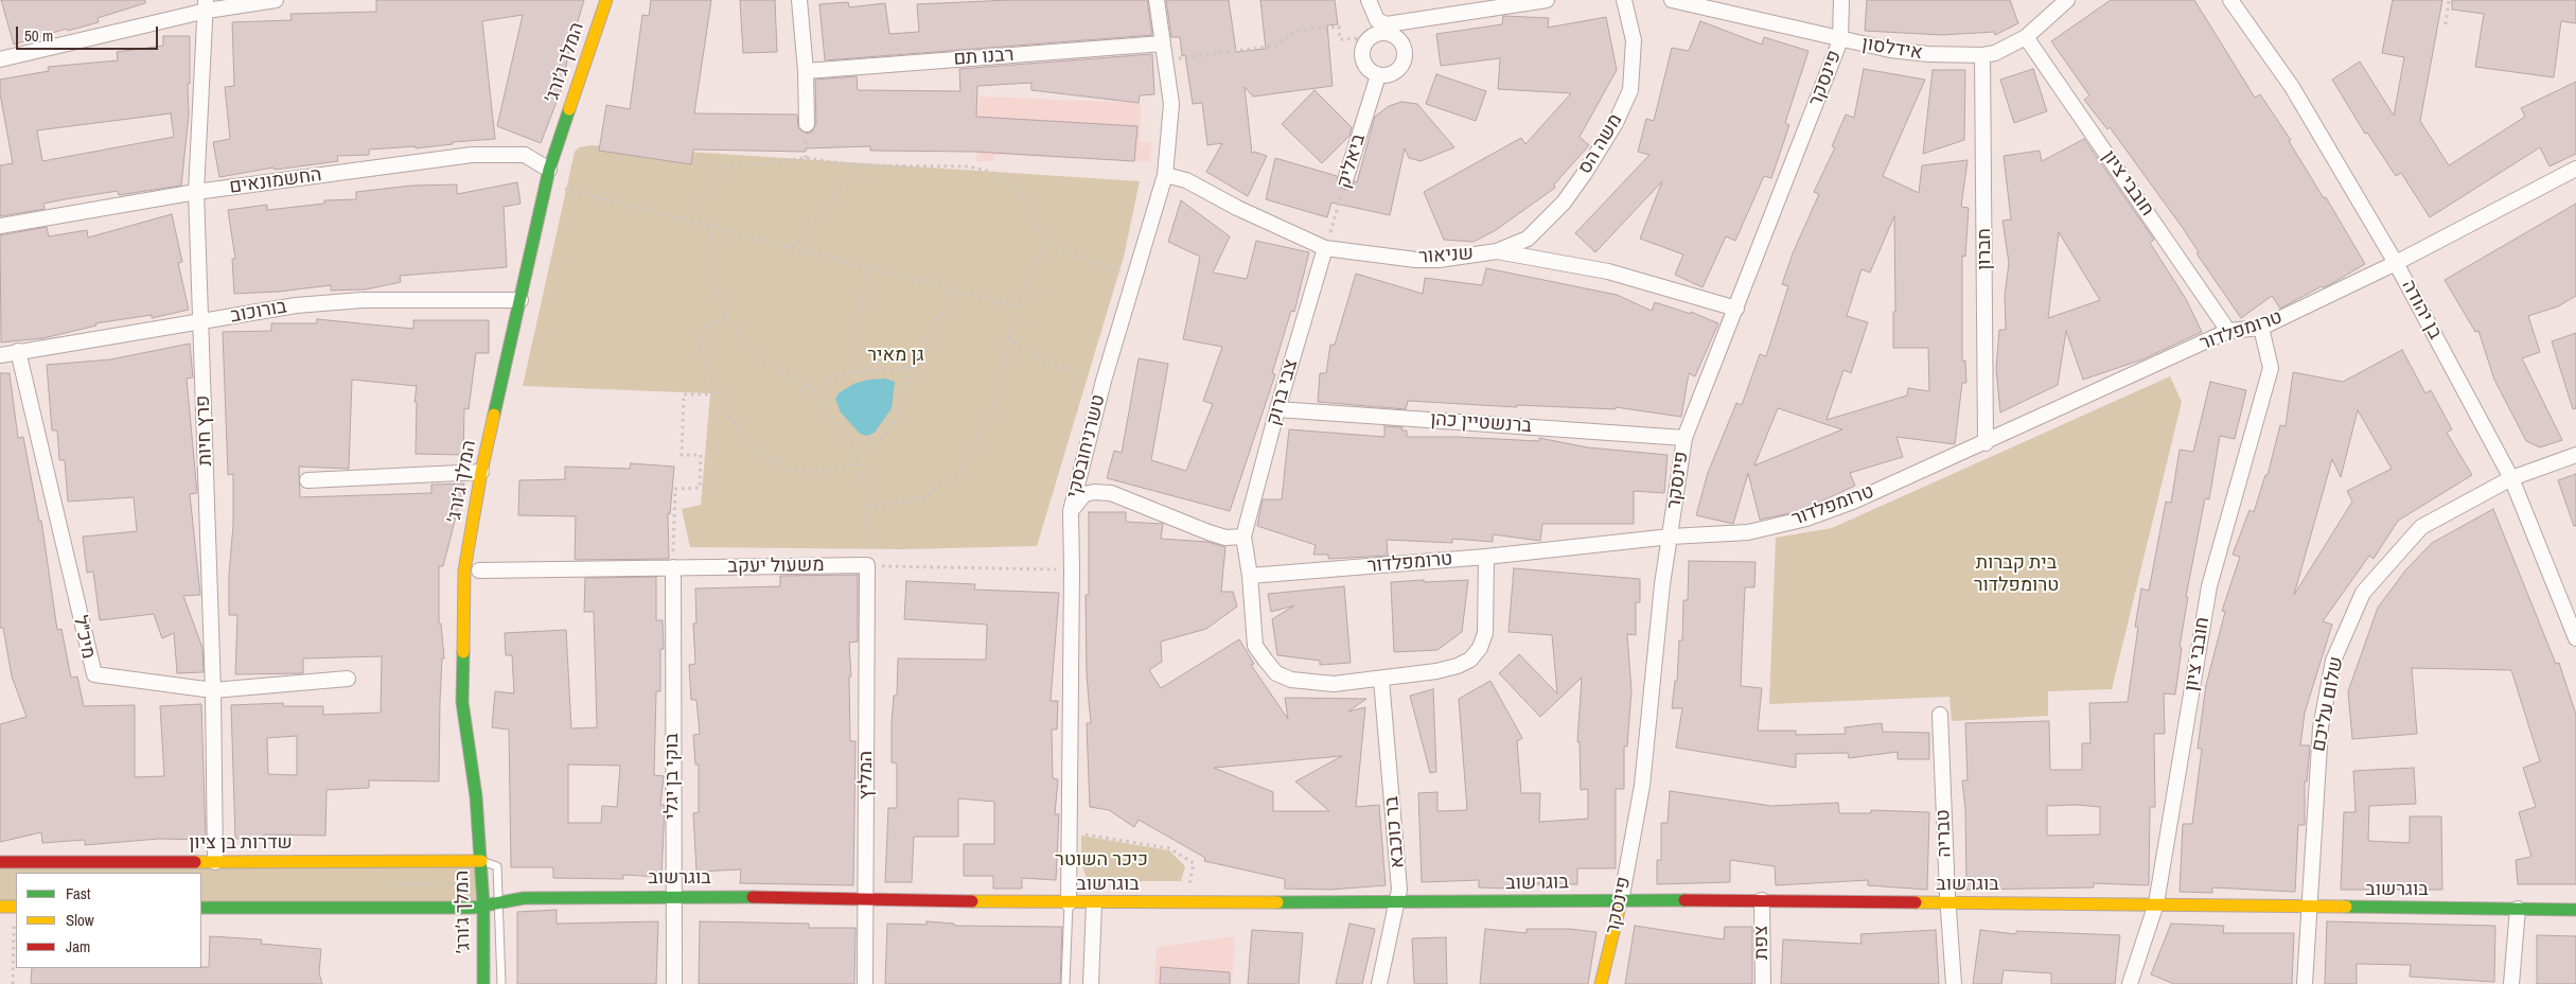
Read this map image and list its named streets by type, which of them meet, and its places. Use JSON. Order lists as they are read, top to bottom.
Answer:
{
  "streets": {
    "street": [
      "אידלסון",
      "רבנו תם",
      "המלך ג׳ורג׳",
      "פינסקר",
      "משה הס",
      "ביאליק",
      "החשמונאים",
      "חובבי ציון",
      "חברון",
      "שניאור",
      "בן יהודה",
      "בורוכוב",
      "טרומפלדור",
      "צבי ברוק",
      "ברנשטיין כהן",
      "פרץ חיות",
      "טשרניחובסקי",
      "משעול יעקב",
      "מיכ\"ל",
      "שלום עליכם",
      "המליץ",
      "בוקי בן יגלי",
      "בר כוכבא",
      "טבריה",
      "שדרות בן ציון",
      "בוגרשוב",
      "צפת"
    ]
  },
  "crossings": [
    ["אידלסון", "פינסקר"],
    ["אידלסון", "חובבי ציון"],
    ["אידלסון", "חברון"],
    ["רבנו תם", "טשרניחובסקי"],
    ["המלך ג׳ורג׳", "החשמונאים"],
    ["המלך ג׳ורג׳", "בורוכוב"],
    ["המלך ג׳ורג׳", "שדרות בן ציון"],
    ["המלך ג׳ורג׳", "בוגרשוב"],
    ["פינסקר", "שניאור"],
    ["פינסקר", "טרומפלדור"],
    ["פינסקר", "ברנשטיין כהן"],
    ["פינסקר", "בוגרשוב"],
    ["משה הס", "שניאור"],
    ["ביאליק", "שניאור"],
    ["ביאליק", "צבי ברוק"],
    ["החשמונאים", "פרץ חיות"],
    ["חובבי ציון", "טרומפלדור"],
    ["חובבי ציון", "בוגרשוב"],
    ["חברון", "טרומפלדור"],
    ["שניאור", "צבי ברוק"],
    ["שניאור", "טשרניחובסקי"],
    ["בן יהודה", "טרומפלדור"],
    ["בן יהודה", "שלום עליכם"],
    ["בורוכוב", "פרץ חיות"],
    ["בורוכוב", "מיכ\"ל"],
    ["צבי ברוק", "ברנשטיין כהן"],
    ["פרץ חיות", "מיכ\"ל"],
    ["פרץ חיות", "שדרות בן ציון"],
    ["טשרניחובסקי", "בוגרשוב"],
    ["משעול יעקב", "המליץ"],
    ["משעול יעקב", "בוקי בן יגלי"],
    ["שלום עליכם", "בוגרשוב"],
    ["המליץ", "בוגרשוב"],
    ["בוקי בן יגלי", "בוגרשוב"],
    ["בר כוכבא", "בוגרשוב"],
    ["טבריה", "בוגרשוב"],
    ["בוגרשוב", "צפת"]
  ],
  "parks": ["גן מאיר", "בית קברות טרומפלדור", "כיכר השוטר"],
  "legend": ["Fast", "Slow", "Jam"],
  "scale_bar": "50 m"
}
